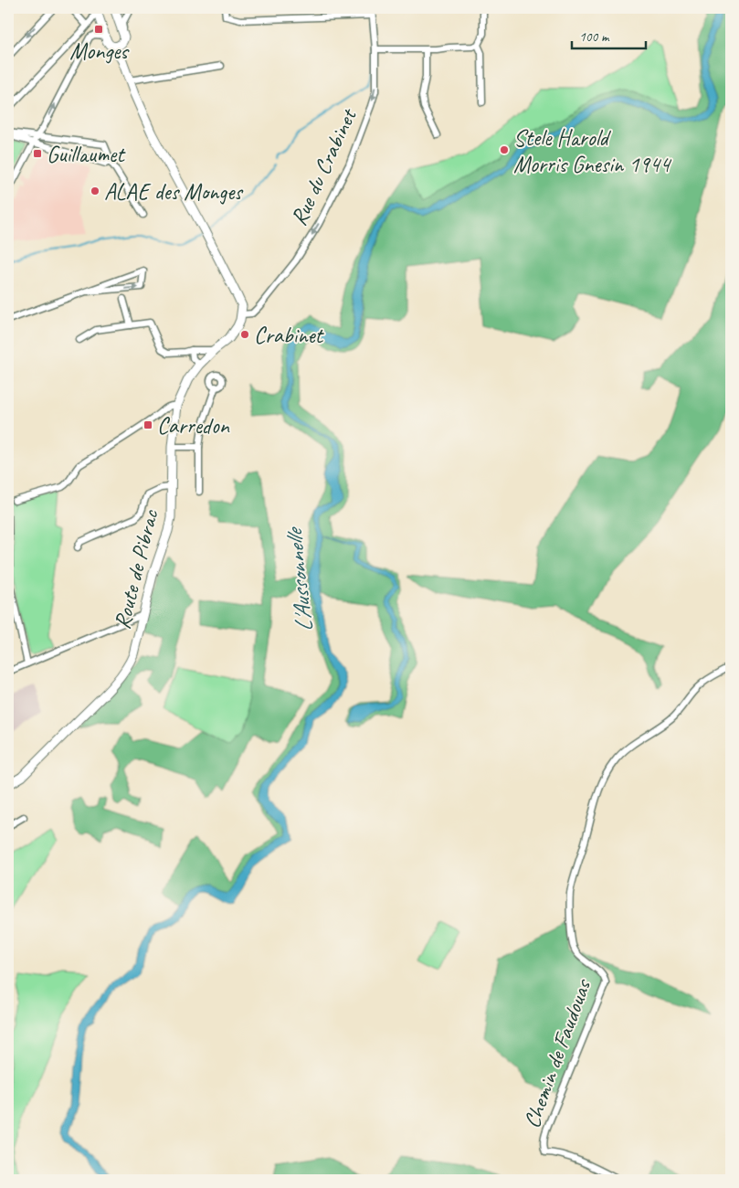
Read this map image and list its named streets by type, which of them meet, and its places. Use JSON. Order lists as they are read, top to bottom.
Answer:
{
  "streets": {
    "main road": ["Route de Pibrac"],
    "street": ["Rue du Crabinet", "Chemin de Faudouas"]
  },
  "crossings": [
    ["Rue du Crabinet", "Route de Pibrac"]
  ],
  "one_way": ["Rue du Crabinet"],
  "water": ["L'Aussonnelle"],
  "places": {
    "transit": ["Monges", "Guillaumet", "Carredon"],
    "other": ["Stele Harold Morris Gnesin 1944", "ALAE des Monges", "Crabinet"]
  },
  "scale_bar": "100 m"
}
